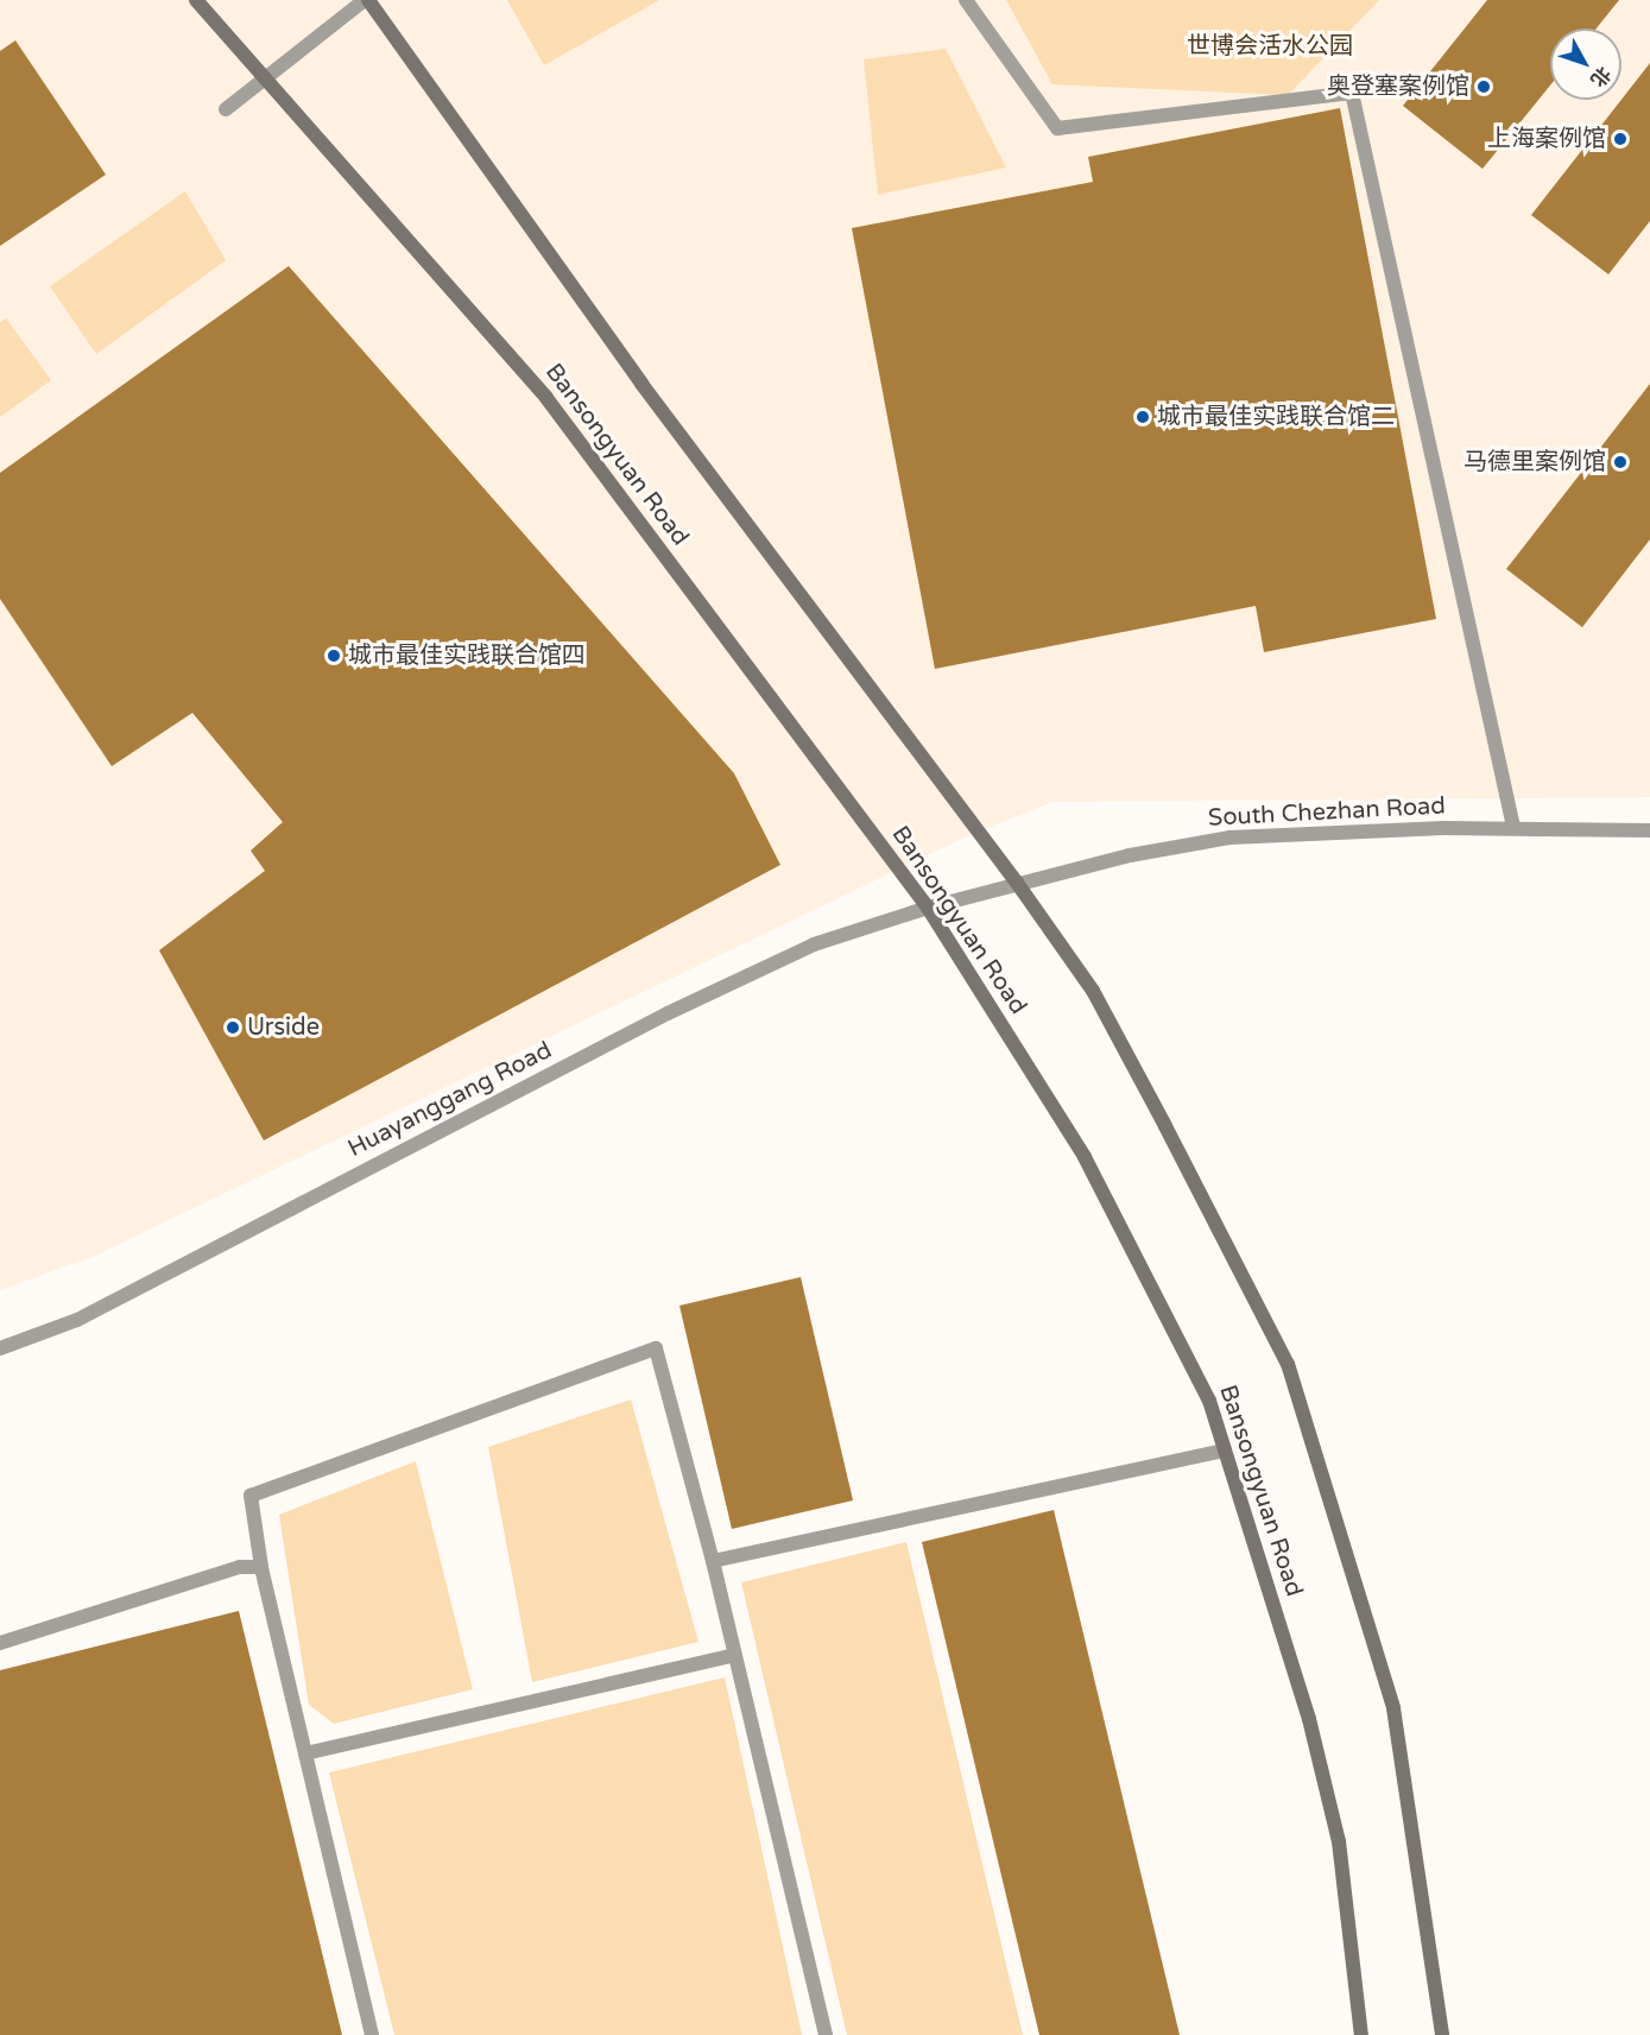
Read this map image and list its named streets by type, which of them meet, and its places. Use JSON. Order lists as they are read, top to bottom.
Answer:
{
  "streets": {
    "main road": ["Bansongyuan Road"],
    "street": ["South Chezhan Road", "Huayanggang Road"]
  },
  "crossings": [
    ["Bansongyuan Road", "South Chezhan Road"],
    ["Bansongyuan Road", "Huayanggang Road"],
    ["South Chezhan Road", "Huayanggang Road"]
  ],
  "parks": ["世博会活水公园"],
  "places": [
    "奥登塞案例馆",
    "上海案例馆",
    "城市最佳实践联合馆二",
    "马德里案例馆",
    "城市最佳实践联合馆四",
    "Urside"
  ],
  "north": "bottom right"
}
